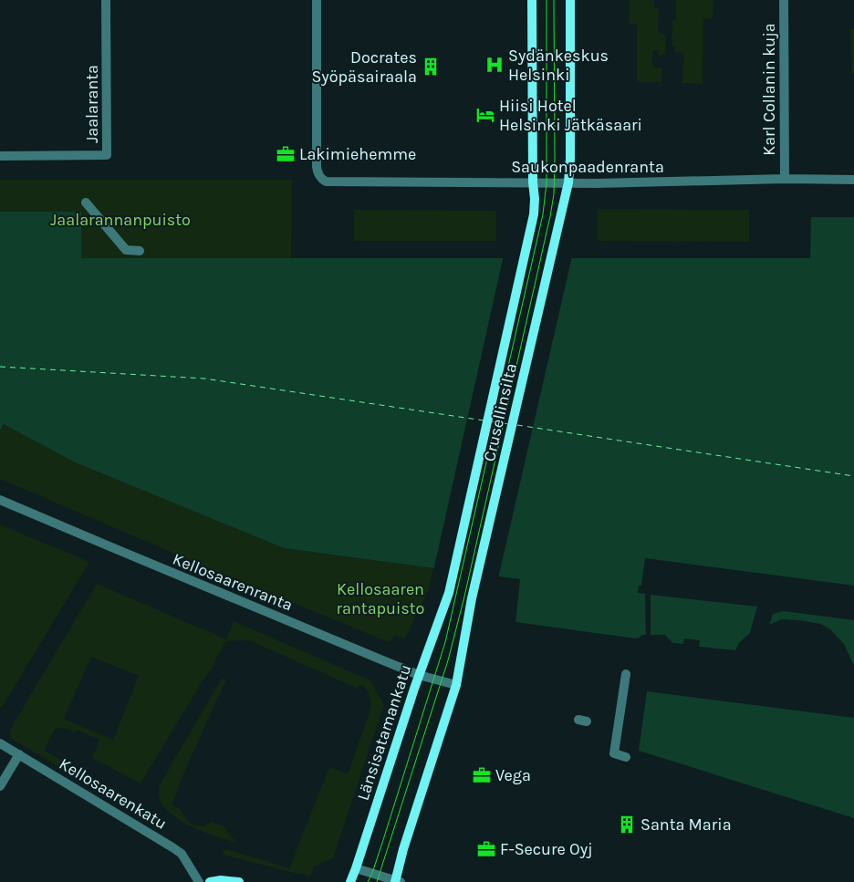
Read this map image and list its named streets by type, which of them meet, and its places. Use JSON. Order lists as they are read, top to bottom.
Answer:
{
  "streets": {
    "main road": ["Crusellinsilta", "Länsisatamankatu"],
    "street": [
      "Karl Collanin kuja",
      "Jaalaranta",
      "Saukonpaadenranta",
      "Kellosaarenranta",
      "Kellosaarenkatu"
    ]
  },
  "crossings": [
    ["Karl Collanin kuja", "Saukonpaadenranta"],
    ["Saukonpaadenranta", "Crusellinsilta"],
    ["Crusellinsilta", "Kellosaarenranta"],
    ["Crusellinsilta", "Länsisatamankatu"],
    ["Kellosaarenranta", "Länsisatamankatu"]
  ],
  "parks": ["Jaalarannanpuisto", "Kellosaaren rantapuisto"],
  "places": {
    "hospital": ["Sydänkeskus Helsinki"],
    "building": ["Docrates Syöpäsairaala", "Santa Maria"],
    "hotel": ["Hiisi Hotel Helsinki Jätkäsaari"],
    "office": ["Lakimiehemme", "Vega", "F-Secure Oyj"]
  }
}
